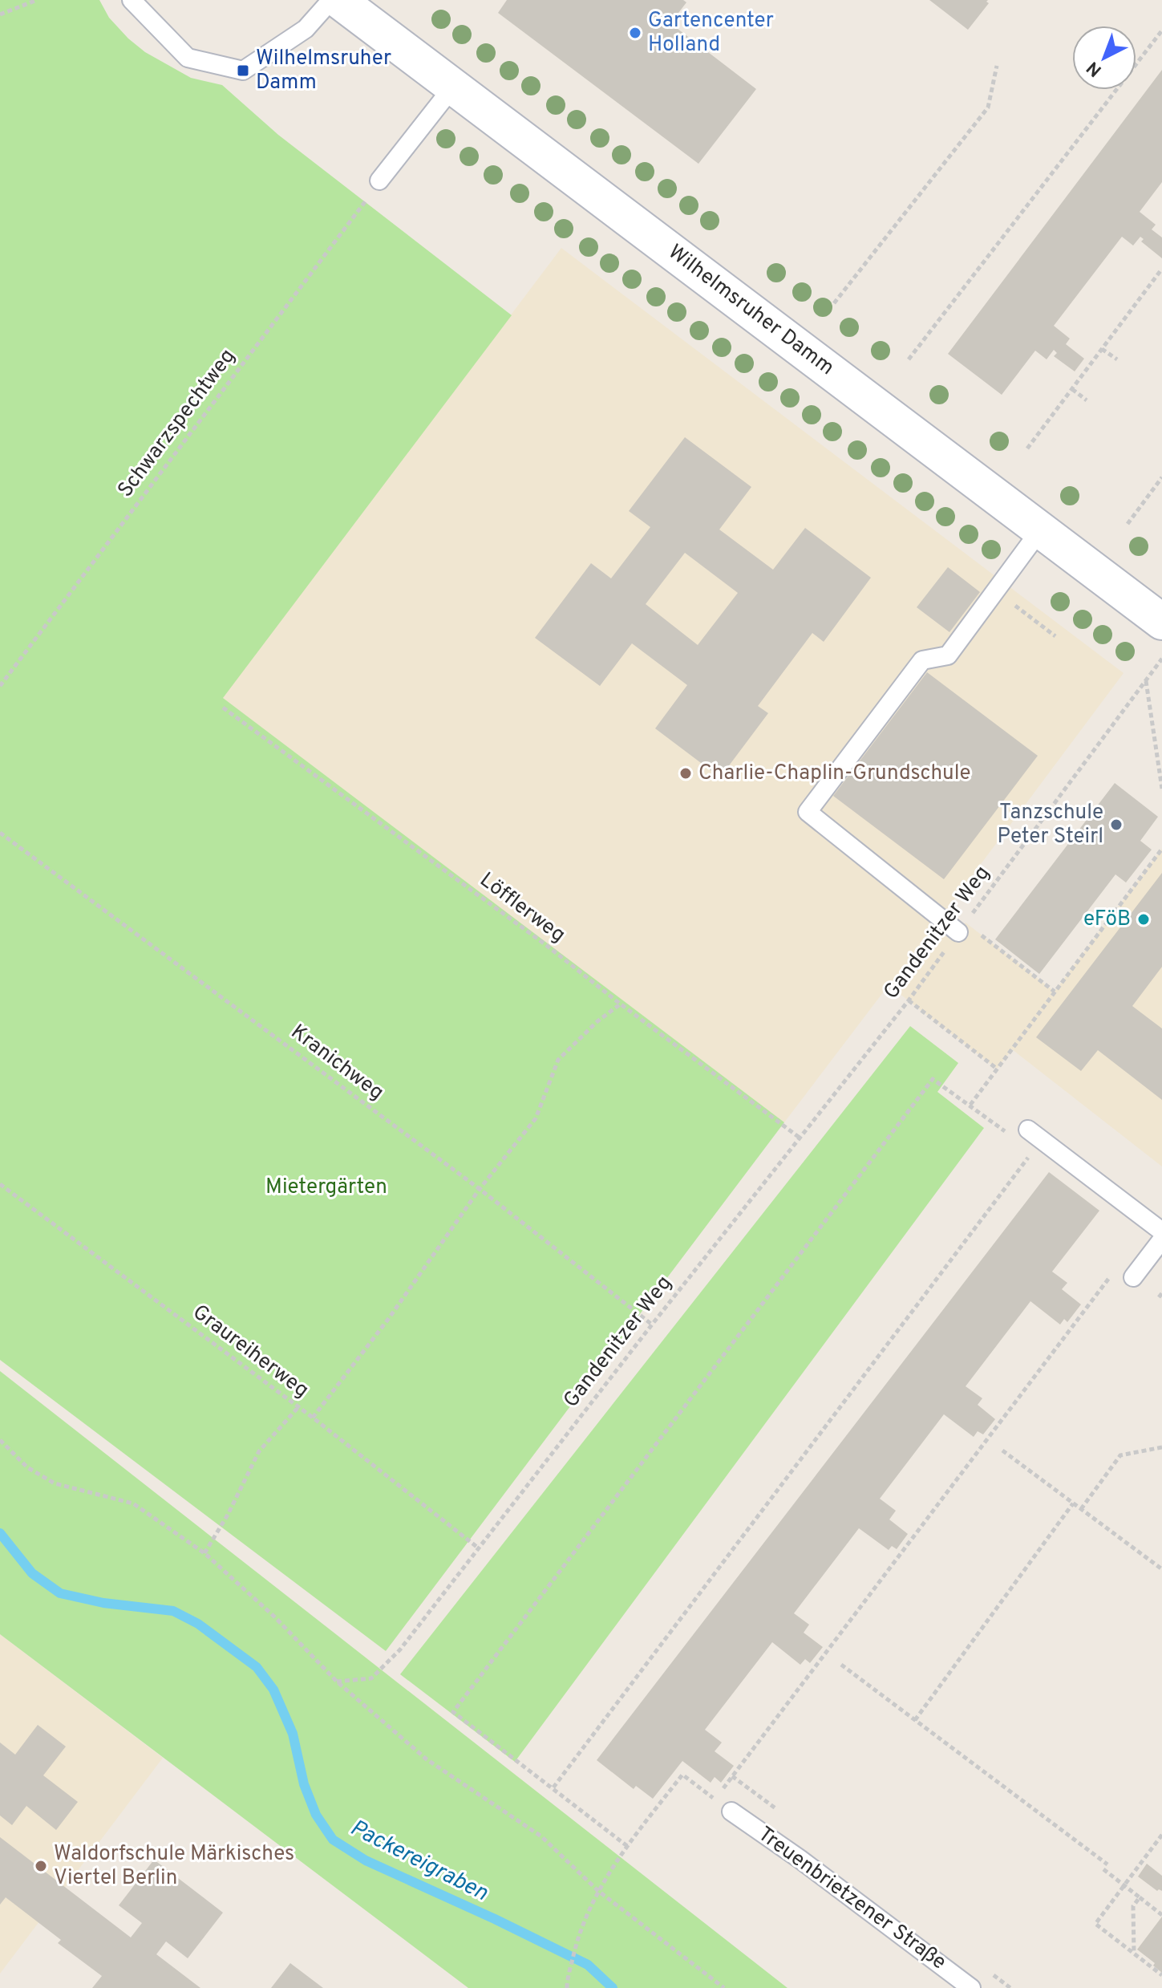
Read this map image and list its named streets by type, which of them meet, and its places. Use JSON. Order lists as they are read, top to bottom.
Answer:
{
  "streets": {
    "main road": ["Wilhelmsruher Damm"],
    "lane": ["Treuenbrietzener Straße"],
    "path": [
      "Schwarzspechtweg",
      "Löfflerweg",
      "Gandenitzer Weg",
      "Kranichweg",
      "Graureiherweg"
    ]
  },
  "crossings": [
    ["Löfflerweg", "Gandenitzer Weg"],
    ["Gandenitzer Weg", "Kranichweg"],
    ["Gandenitzer Weg", "Graureiherweg"]
  ],
  "water": ["Packereigraben"],
  "parks": ["Mietergärten"],
  "places": {
    "other": [
      "Gartencenter Holland",
      "Charlie-Chaplin-Grundschule",
      "Tanzschule Peter Steirl",
      "eFöB",
      "Waldorfschule Märkisches Viertel Berlin"
    ],
    "transit": ["Wilhelmsruher Damm"]
  },
  "north": "bottom left"
}
